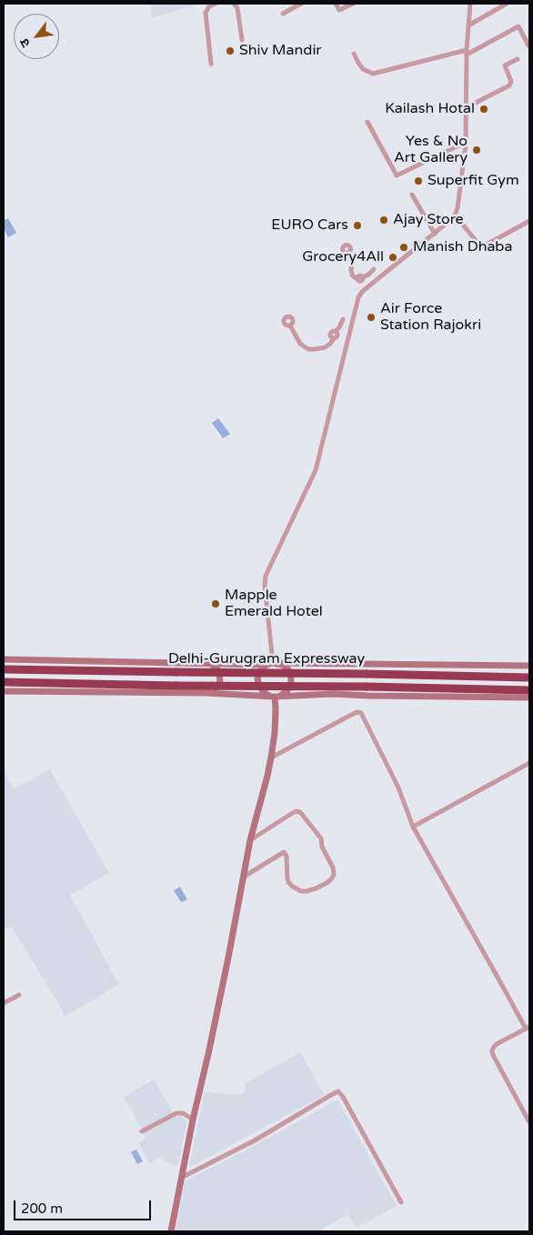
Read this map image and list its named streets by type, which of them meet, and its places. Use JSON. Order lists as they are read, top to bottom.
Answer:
{
  "streets": {
    "highway": ["Delhi-Gurugram Expressway"]
  },
  "places": [
    "Shiv Mandir",
    "Kailash Hotal",
    "Yes & No Art Gallery",
    "Superfit Gym",
    "Ajay Store",
    "EURO Cars",
    "Manish Dhaba",
    "Grocery4All",
    "Air Force Station Rajokri",
    "Mapple Emerald Hotel"
  ],
  "scale_bar": "200 m",
  "north": "bottom left"
}
